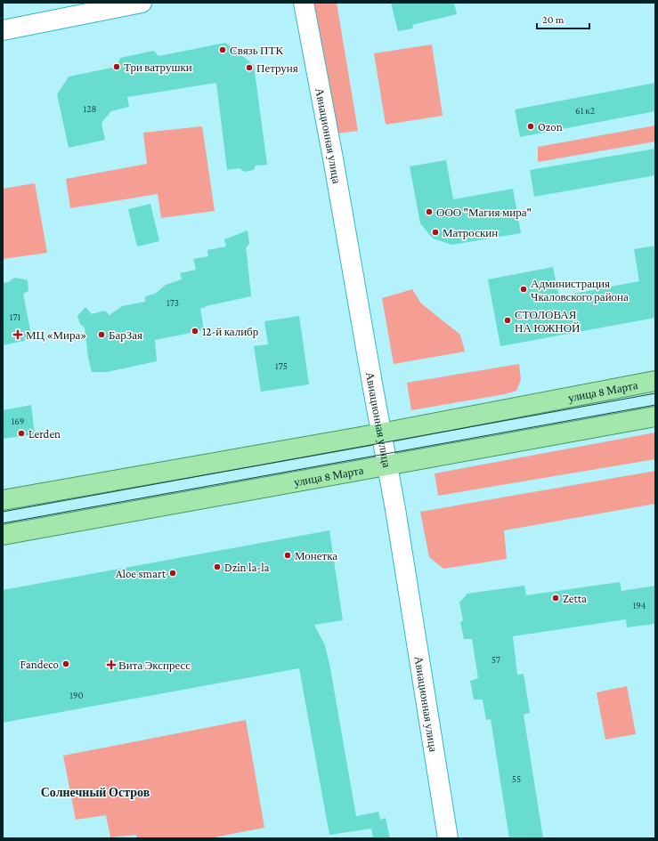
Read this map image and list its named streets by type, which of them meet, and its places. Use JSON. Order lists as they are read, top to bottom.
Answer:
{
  "streets": {
    "main road": ["улица 8 Марта"],
    "street": ["Авиационная улица"]
  },
  "crossings": [
    ["Авиационная улица", "улица 8 Марта"]
  ],
  "districts": ["Солнечный Остров"],
  "places": {
    "other": [
      "Связь ПТК",
      "Три ватрушки",
      "Петруня",
      "Ozon",
      "ООО \"Магия мира\"",
      "Матроскин",
      "Администрация Чкаловского района",
      "СТОЛОВАЯ НА ЮЖНОЙ",
      "12-й калибр",
      "БарЗая",
      "Lerden",
      "Монетка",
      "Dzin la-la",
      "Aloe smart",
      "Zetta",
      "Fandeco"
    ],
    "health": ["МЦ «Мира»", "Вита Экспресс"]
  },
  "house_numbers": [
    "128",
    "61 к2",
    "173",
    "171",
    "175",
    "169",
    "194",
    "57",
    "190",
    "55"
  ],
  "scale_bar": "20 m"
}
